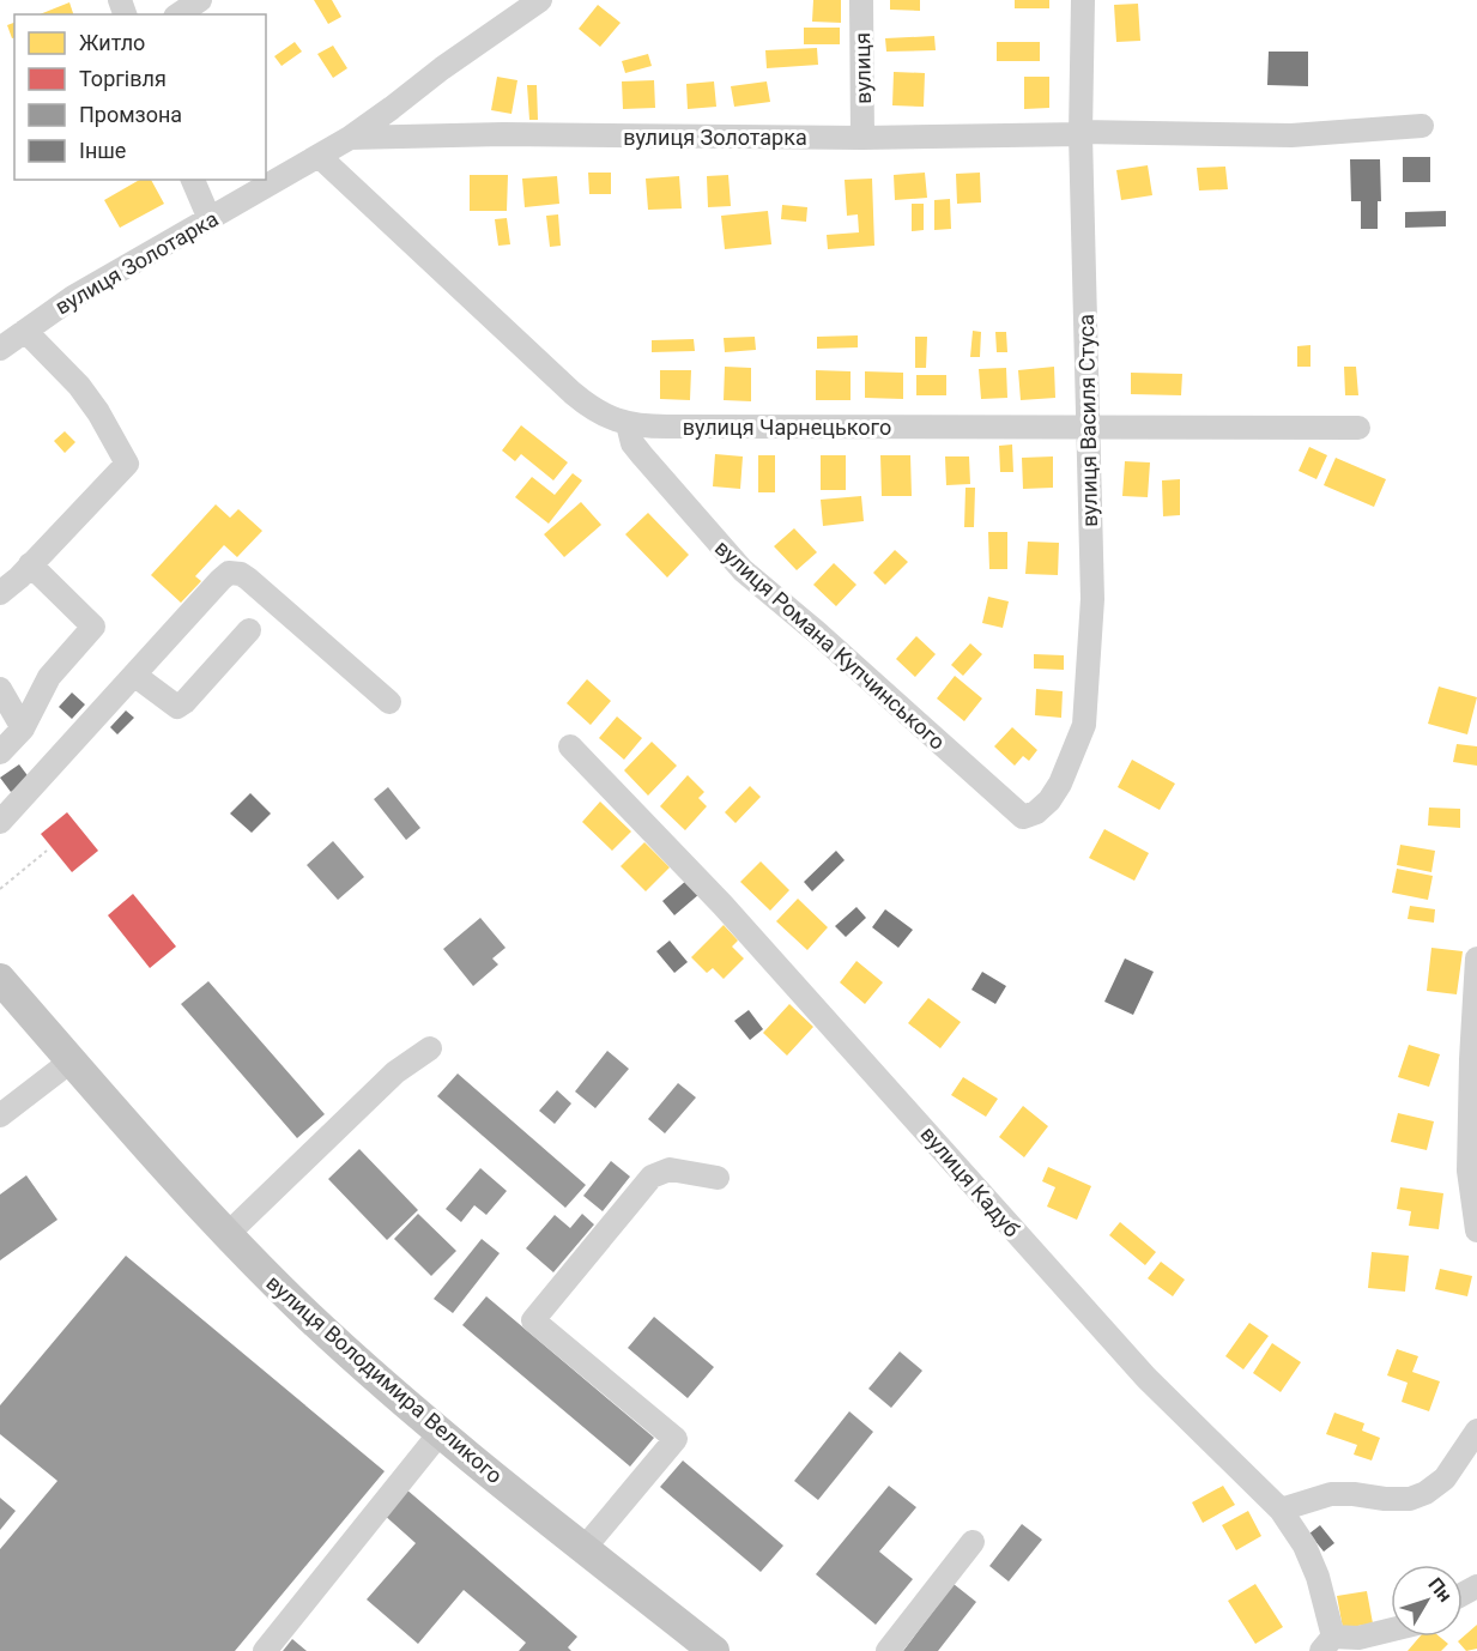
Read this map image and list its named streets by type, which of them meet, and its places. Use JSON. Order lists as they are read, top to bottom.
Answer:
{
  "streets": {
    "main road": ["вулиця Володимира Великого"],
    "street": [
      "вулиця",
      "вулиця Золотарка",
      "вулиця Василя Стуса",
      "вулиця Чарнецького",
      "вулиця Романа Купчинського",
      "вулиця Кадуб"
    ]
  },
  "crossings": [
    ["вулиця", "вулиця Золотарка"],
    ["вулиця Золотарка", "вулиця Василя Стуса"],
    ["вулиця Золотарка", "вулиця Чарнецького"],
    ["вулиця Василя Стуса", "вулиця Чарнецького"],
    ["вулиця Василя Стуса", "вулиця Романа Купчинського"],
    ["вулиця Чарнецького", "вулиця Романа Купчинського"]
  ],
  "legend": [
    "Житло",
    "Торгівля",
    "Промзона",
    "Інше"
  ],
  "north": "top right"
}
